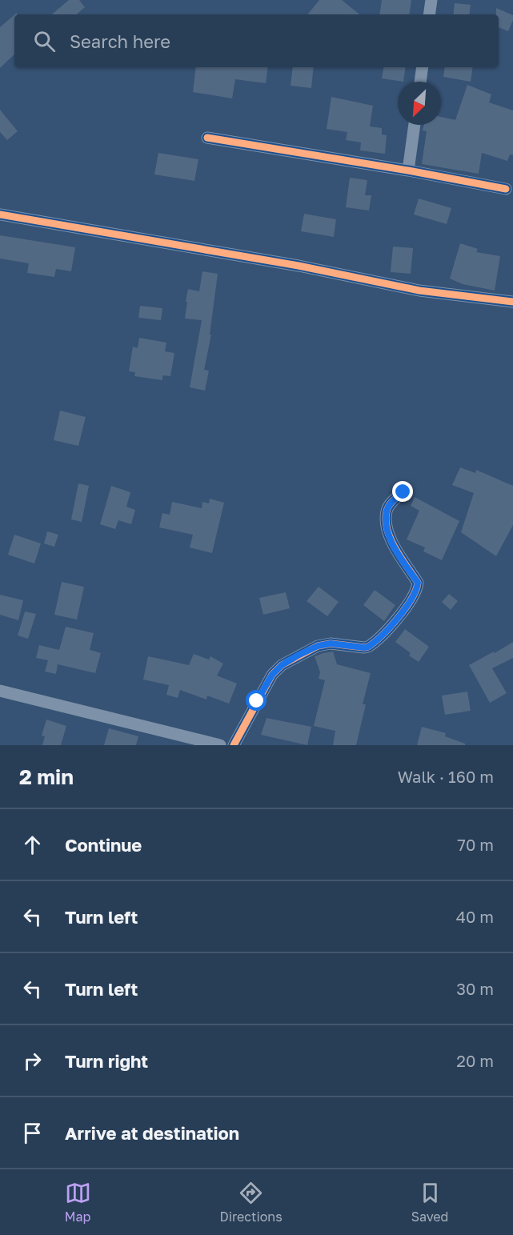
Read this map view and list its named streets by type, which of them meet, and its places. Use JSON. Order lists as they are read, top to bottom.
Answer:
{
  "north": "bottom left",
  "page": {
    "search": "Search here",
    "heading": ["2 min", "Walk · 160 m"],
    "list": [
      ["Continue", "70 m"],
      ["Turn left", "40 m"],
      ["Turn left", "30 m"],
      ["Turn right", "20 m"],
      "Arrive at destination"
    ],
    "nav": ["Map", "Directions", "Saved"]
  }
}
